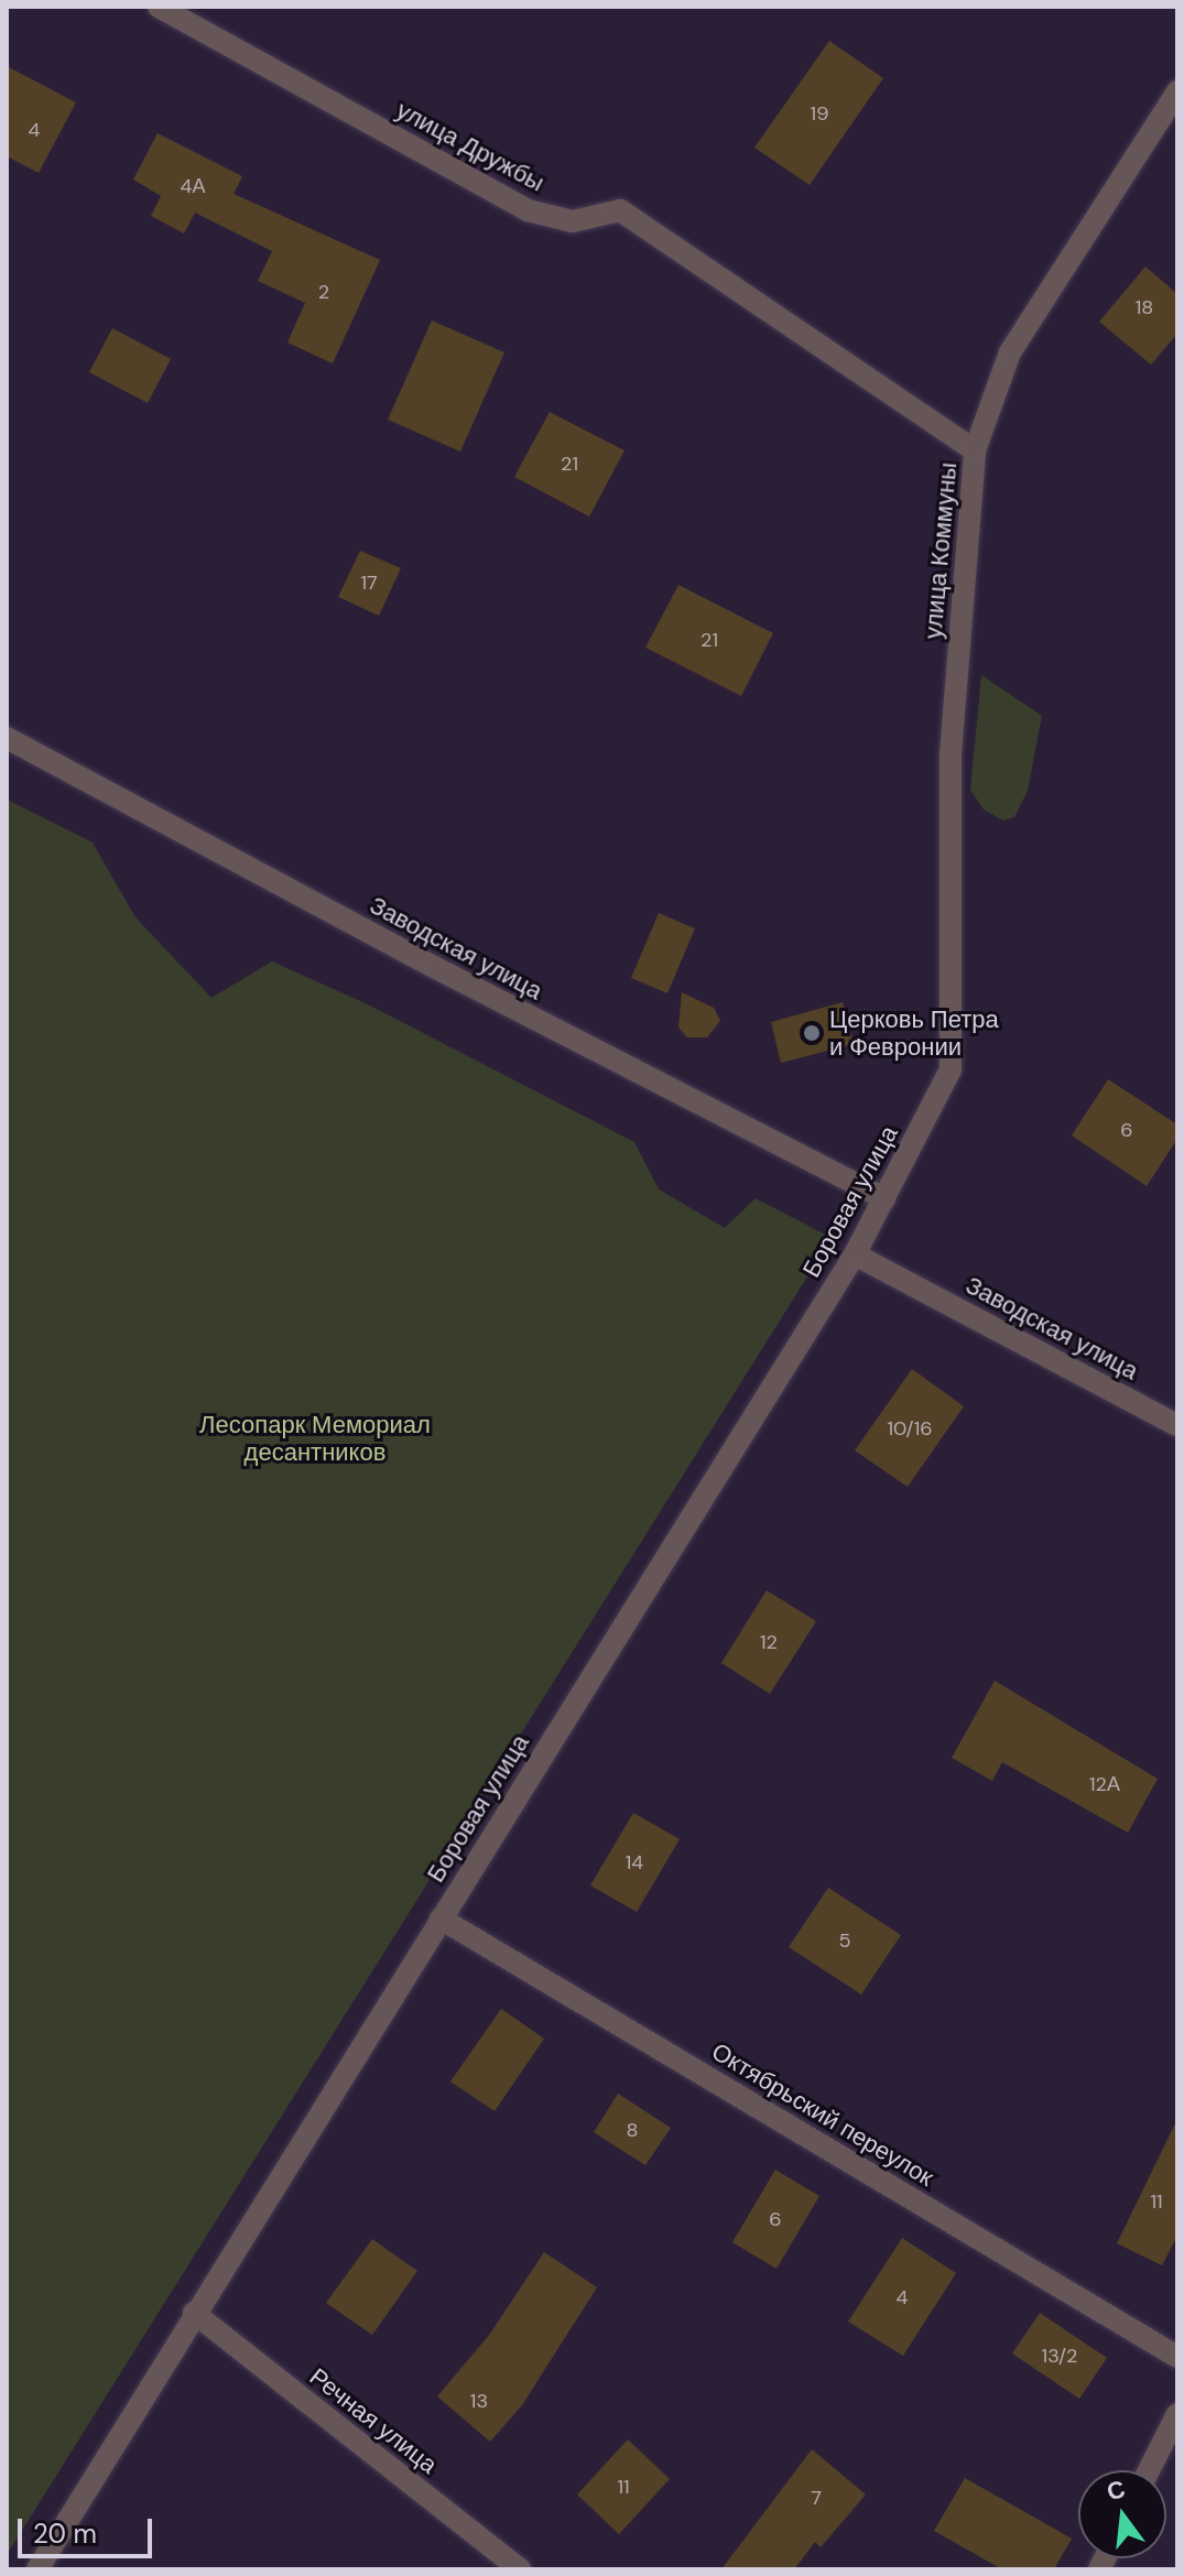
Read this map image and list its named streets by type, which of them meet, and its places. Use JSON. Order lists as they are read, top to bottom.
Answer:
{
  "streets": {
    "street": [
      "улица Дружбы",
      "улица Коммуны",
      "Заводская улица",
      "Боровая улица",
      "Октябрьский переулок",
      "Речная улица"
    ]
  },
  "crossings": [
    ["улица Дружбы", "улица Коммуны"],
    ["улица Коммуны", "Боровая улица"],
    ["Заводская улица", "Боровая улица"],
    ["Боровая улица", "Октябрьский переулок"],
    ["Боровая улица", "Речная улица"]
  ],
  "parks": ["Лесопарк Мемориал десантников"],
  "places": ["Церковь Петра и Февронии"],
  "house_numbers": [
    "19",
    "4",
    "4А",
    "2",
    "18",
    "21",
    "17",
    "21",
    "6",
    "10/16",
    "12",
    "12А",
    "14",
    "5",
    "8",
    "11",
    "6",
    "4",
    "13/2",
    "13",
    "11",
    "7"
  ],
  "scale_bar": "20 m",
  "north": "top"
}
